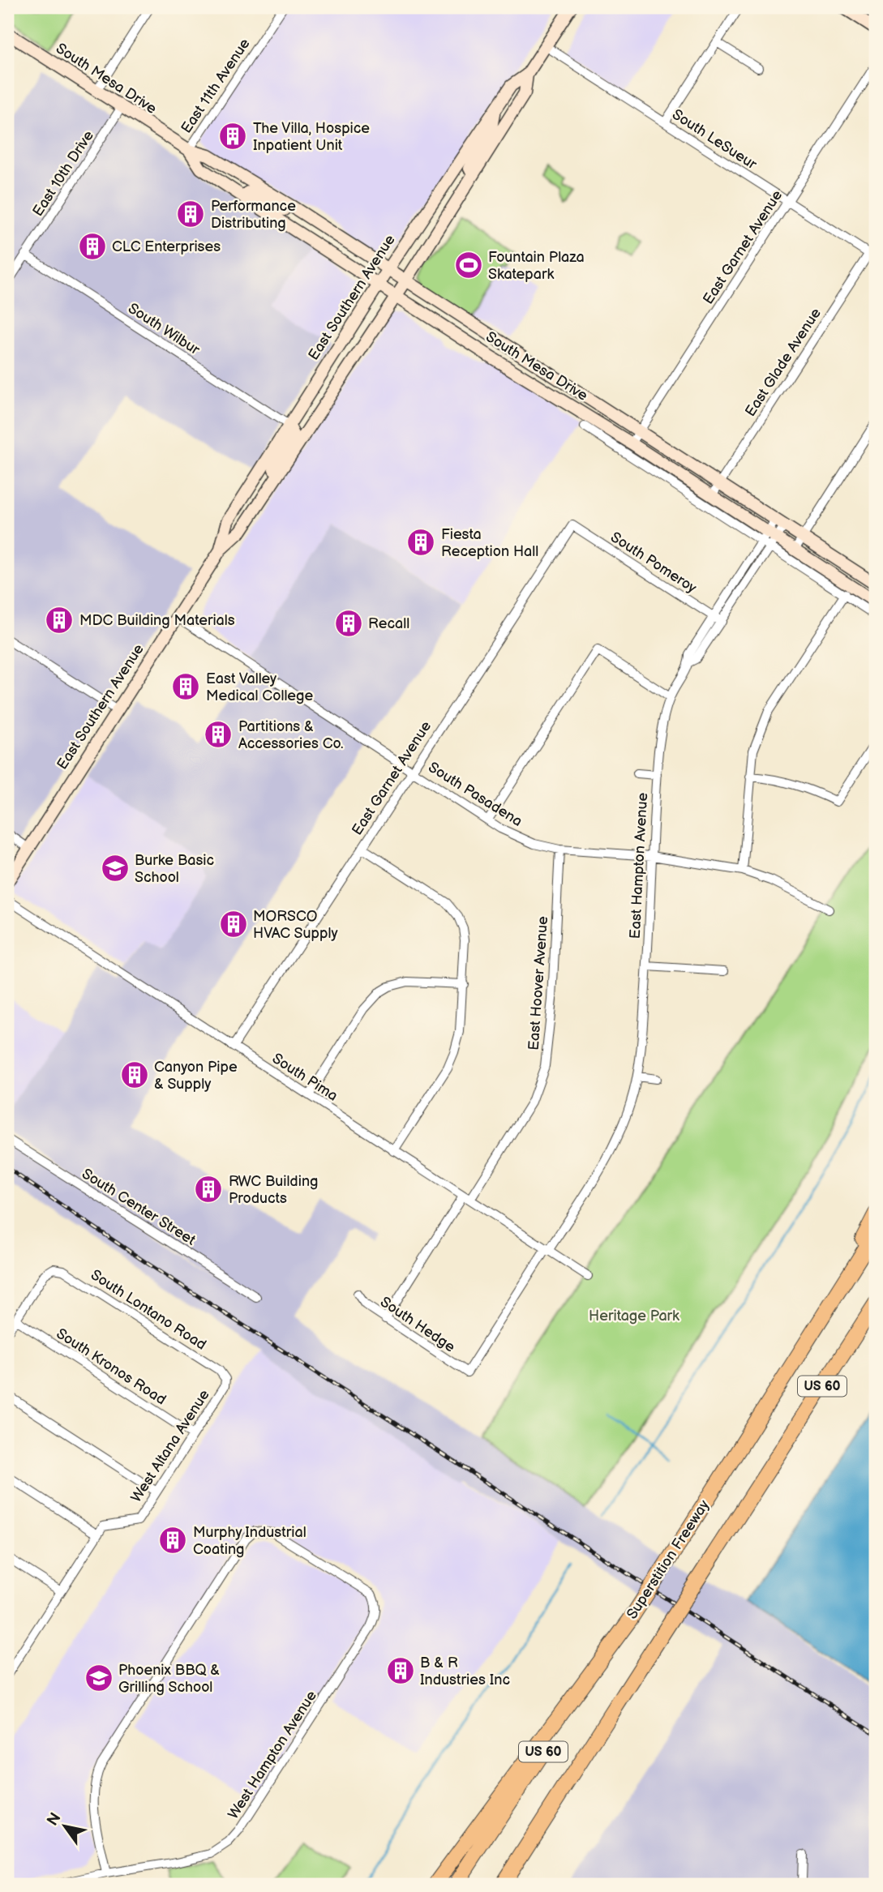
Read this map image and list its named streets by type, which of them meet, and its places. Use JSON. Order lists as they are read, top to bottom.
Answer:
{
  "streets": {
    "highway": ["US 60", "Superstition Freeway"],
    "main road": ["South Mesa Drive", "East Southern Avenue"],
    "street": [
      "East 11th Avenue",
      "South LeSueur",
      "East 10th Drive",
      "East Garnet Avenue",
      "South Wilbur",
      "East Glade Avenue",
      "South Pomeroy",
      "South Pasadena",
      "East Hampton Avenue",
      "East Hoover Avenue",
      "South Pima",
      "South Center Street",
      "South Lontano Road",
      "South Hedge",
      "South Kronos Road",
      "West Altana Avenue",
      "West Hampton Avenue"
    ]
  },
  "crossings": [
    ["South Mesa Drive", "East 11th Avenue"],
    ["South Mesa Drive", "East 10th Drive"],
    ["South Mesa Drive", "East Garnet Avenue"],
    ["South Mesa Drive", "East Southern Avenue"],
    ["South Mesa Drive", "East Glade Avenue"],
    ["South Mesa Drive", "East Hampton Avenue"],
    ["South LeSueur", "East Garnet Avenue"],
    ["South LeSueur", "East Southern Avenue"],
    ["South LeSueur", "East Glade Avenue"],
    ["East 10th Drive", "South Wilbur"],
    ["East Garnet Avenue", "South Pomeroy"],
    ["East Garnet Avenue", "South Pasadena"],
    ["East Garnet Avenue", "South Pima"],
    ["East Southern Avenue", "South Wilbur"],
    ["East Southern Avenue", "South Pasadena"],
    ["South Pomeroy", "East Hampton Avenue"],
    ["South Pasadena", "East Hampton Avenue"],
    ["South Pasadena", "East Hoover Avenue"],
    ["East Hampton Avenue", "South Pima"],
    ["East Hampton Avenue", "South Hedge"],
    ["East Hoover Avenue", "South Pima"],
    ["East Hoover Avenue", "South Hedge"],
    ["South Lontano Road", "South Kronos Road"],
    ["South Lontano Road", "West Altana Avenue"],
    ["South Kronos Road", "West Altana Avenue"]
  ],
  "parks": ["Heritage Park"],
  "places": {
    "building": [
      "The Villa, Hospice Inpatient Unit",
      "Performance Distributing",
      "CLC Enterprises",
      "Fiesta Reception Hall",
      "MDC Building Materials",
      "Recall",
      "East Valley Medical College",
      "Partitions & Accessories Co.",
      "MORSCO HVAC Supply",
      "Canyon Pipe & Supply",
      "RWC Building Products",
      "Murphy Industrial Coating",
      "B & R Industries Inc"
    ],
    "sports": ["Fountain Plaza Skatepark"],
    "school or university": ["Burke Basic School", "Phoenix BBQ & Grilling School"]
  },
  "north": "top left"
}
